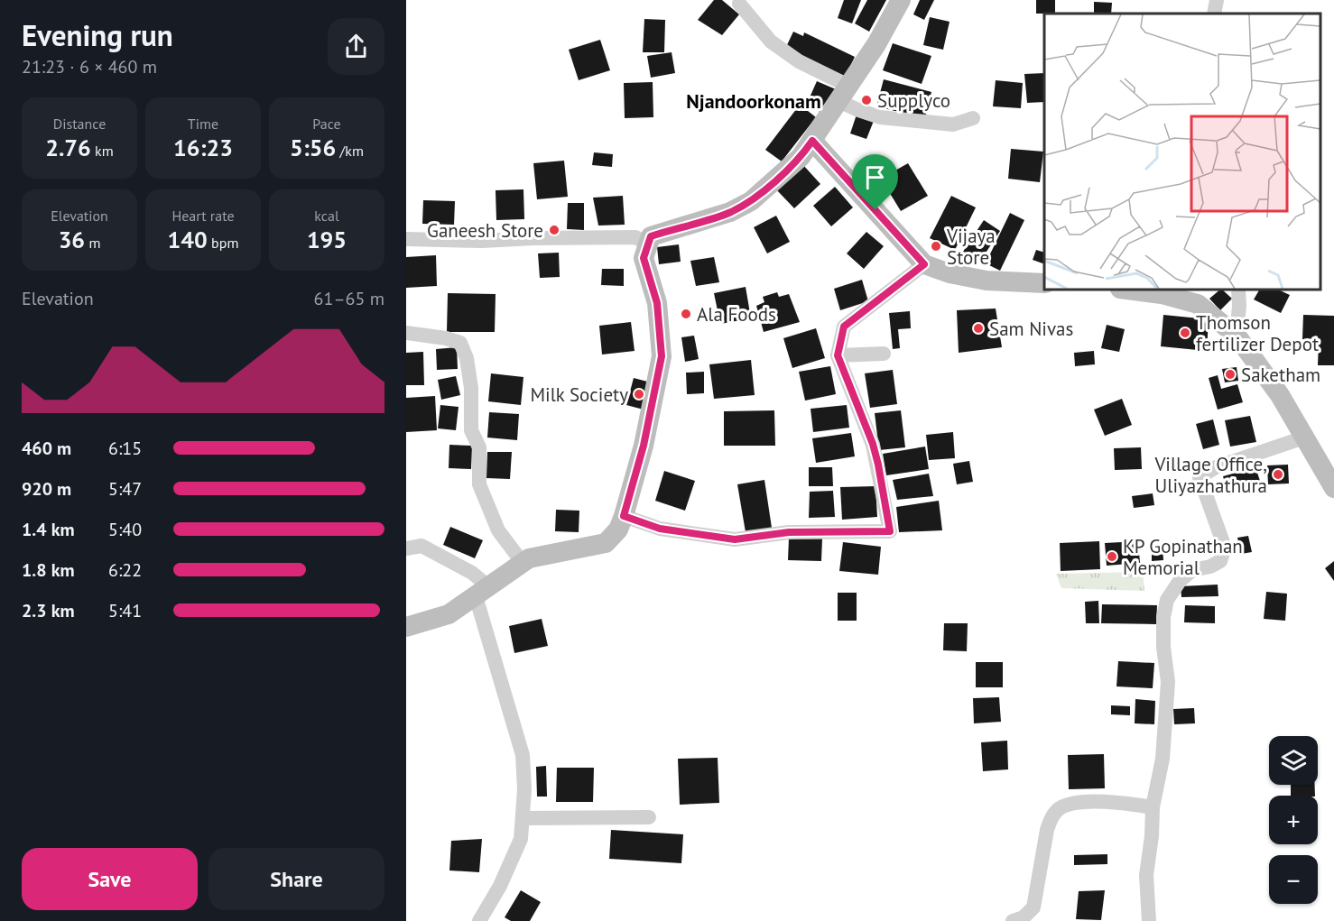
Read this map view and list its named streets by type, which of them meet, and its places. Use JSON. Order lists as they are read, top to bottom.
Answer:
{
  "districts": ["Njandoorkonam"],
  "places": [
    "Supplyco",
    "Ganeesh Store",
    "Vijaya Store",
    "Ala Foods",
    "Sam Nivas",
    "Thomson fertilizer Depot",
    "Saketham",
    "Milk Society",
    "Village Office, Uliyazhathura",
    "KP Gopinathan Memorial"
  ],
  "page": {
    "heading": ["Evening run", "21:23 · 6 × 460 m"],
    "stats": [
      ["Distance", "2.76 km"],
      ["Time", "16:23"],
      ["Pace", "5:56 /km"],
      ["Elevation", "36 m"],
      ["Heart rate", "140 bpm"],
      ["kcal", "195"]
    ],
    "chart": ["Elevation", "61–65 m"],
    "list": [
      {
        "name": "460 m",
        "note": "6:15"
      },
      {
        "name": "920 m",
        "note": "5:47"
      },
      {
        "name": "1.4 km",
        "note": "5:40"
      },
      {
        "name": "1.8 km",
        "note": "6:22"
      },
      {
        "name": "2.3 km",
        "note": "5:41"
      }
    ],
    "map_buttons": ["+", "−"],
    "buttons": ["Save", "Share"]
  }
}
